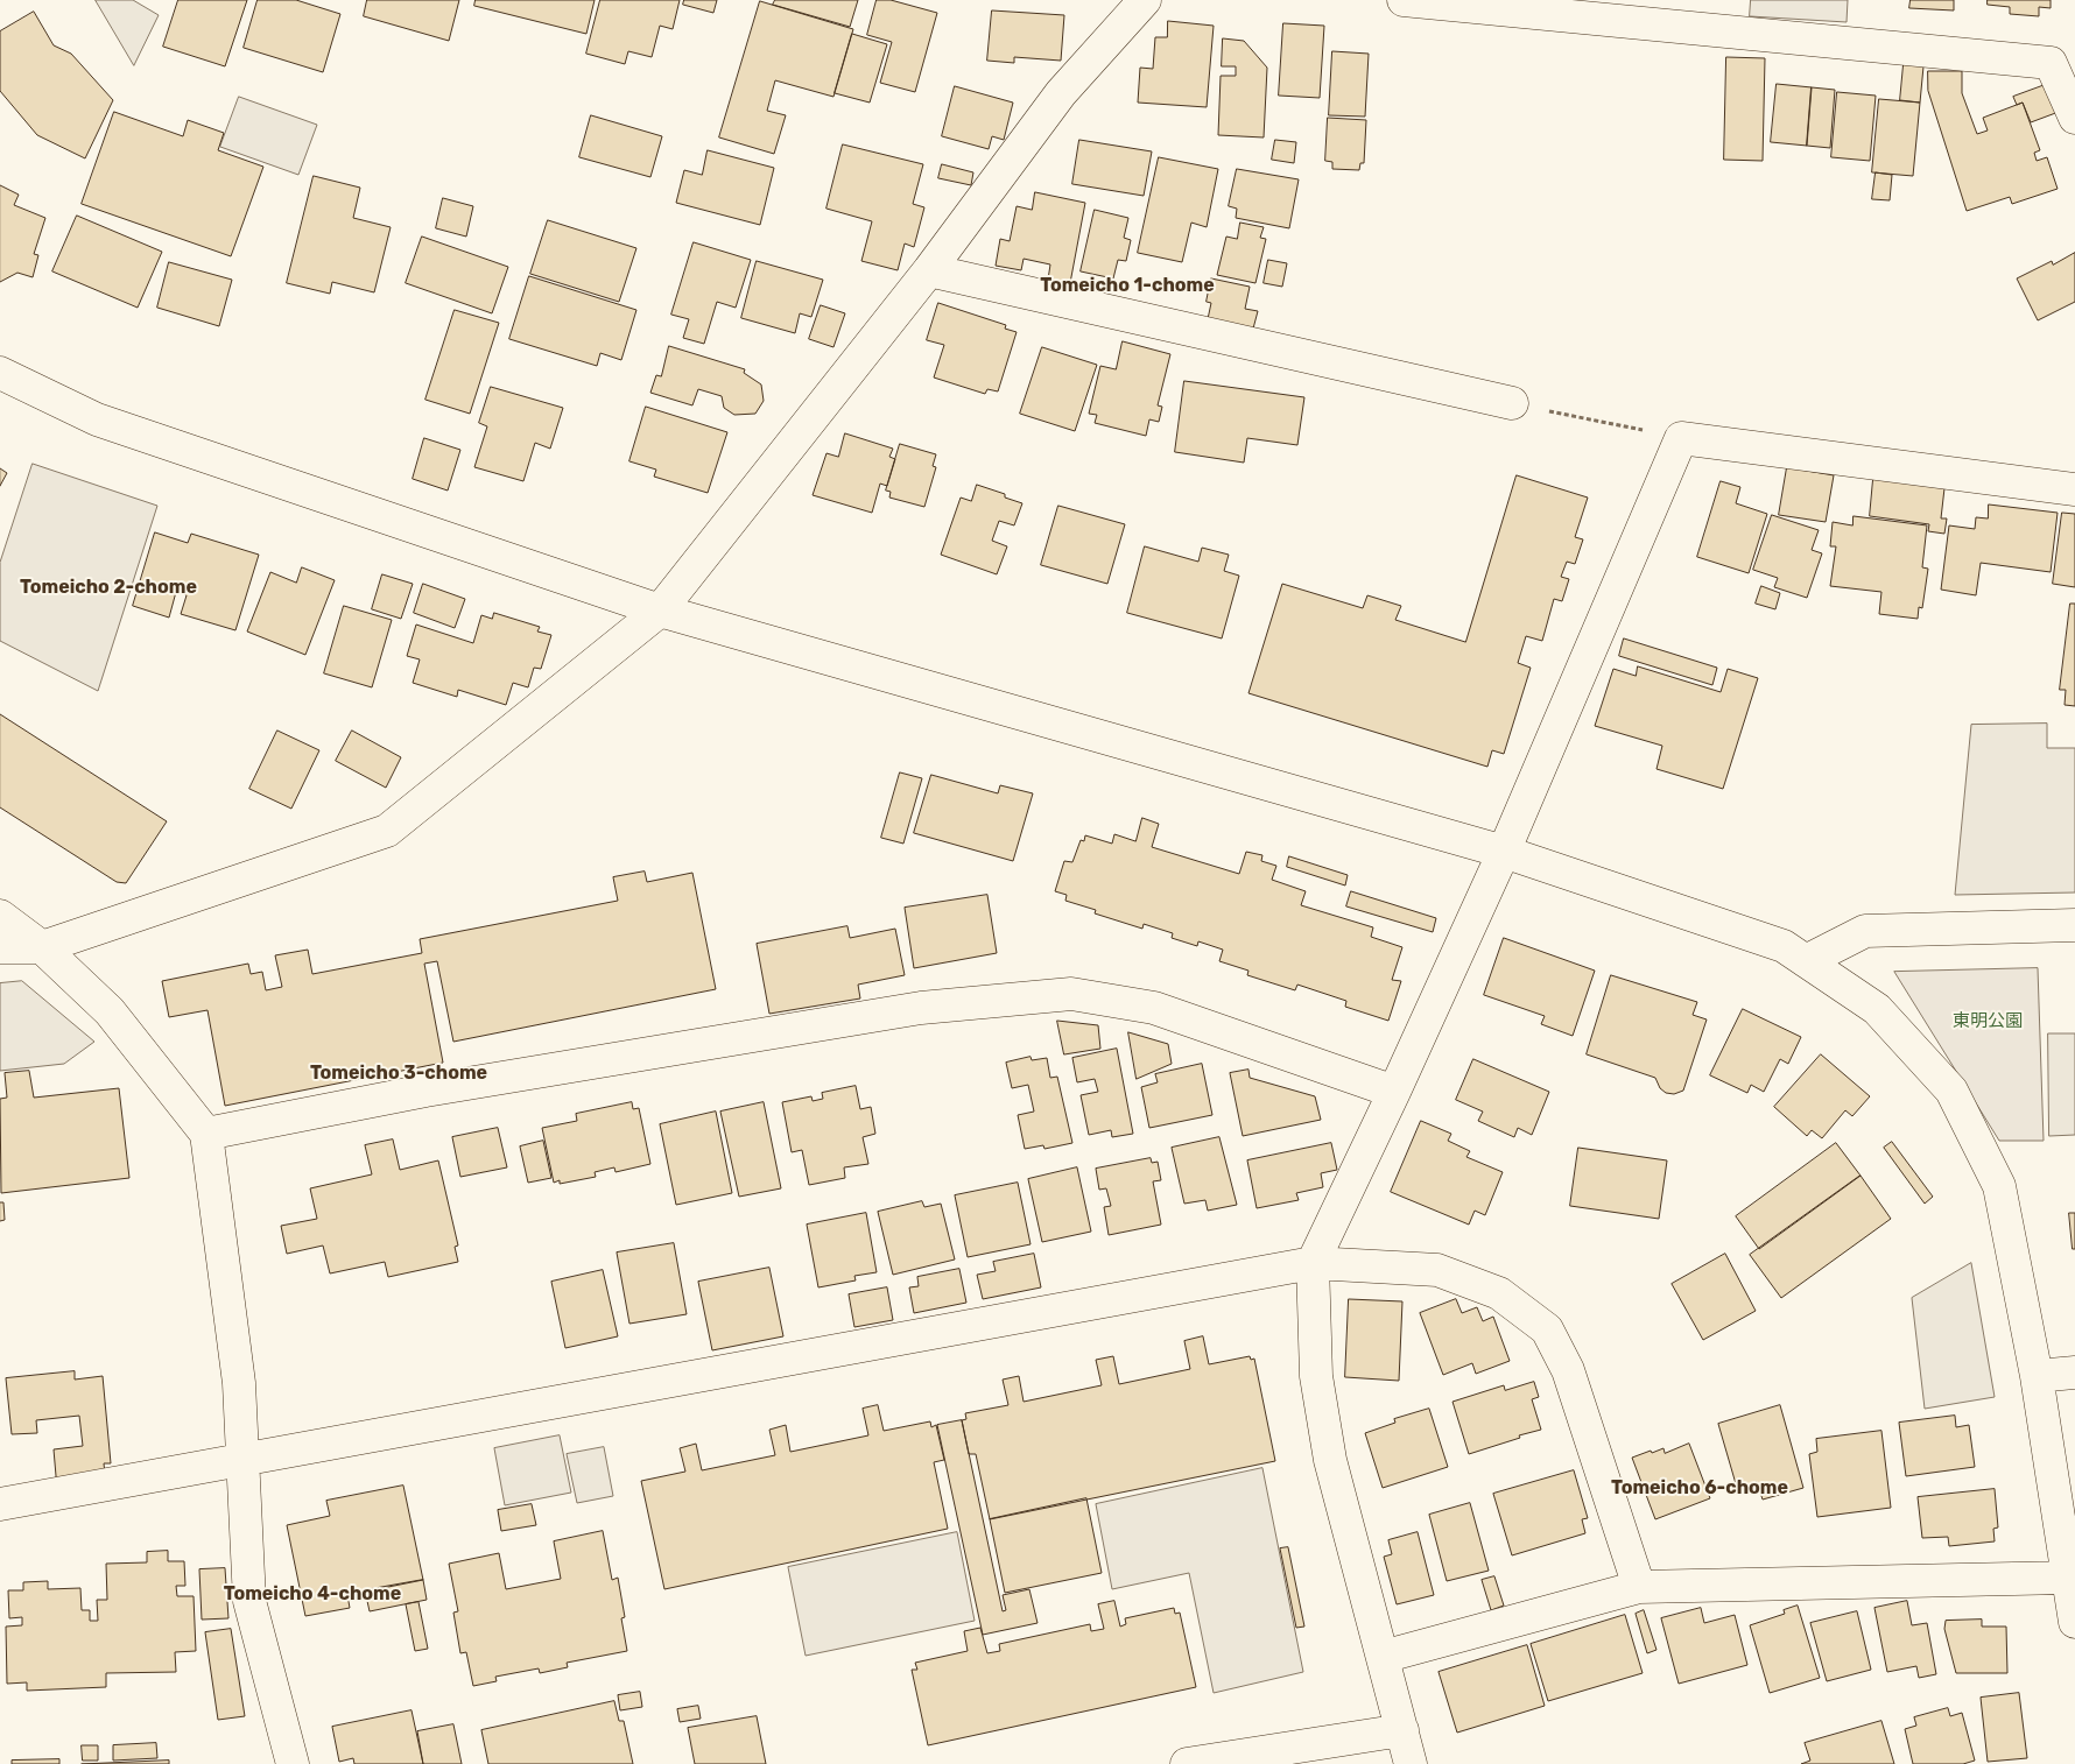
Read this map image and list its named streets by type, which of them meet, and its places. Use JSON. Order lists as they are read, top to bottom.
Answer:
{
  "districts": [
    "Tomeicho 1-chome",
    "Tomeicho 2-chome",
    "Tomeicho 3-chome",
    "Tomeicho 6-chome",
    "Tomeicho 4-chome"
  ],
  "parks": ["東明公園"]
}
